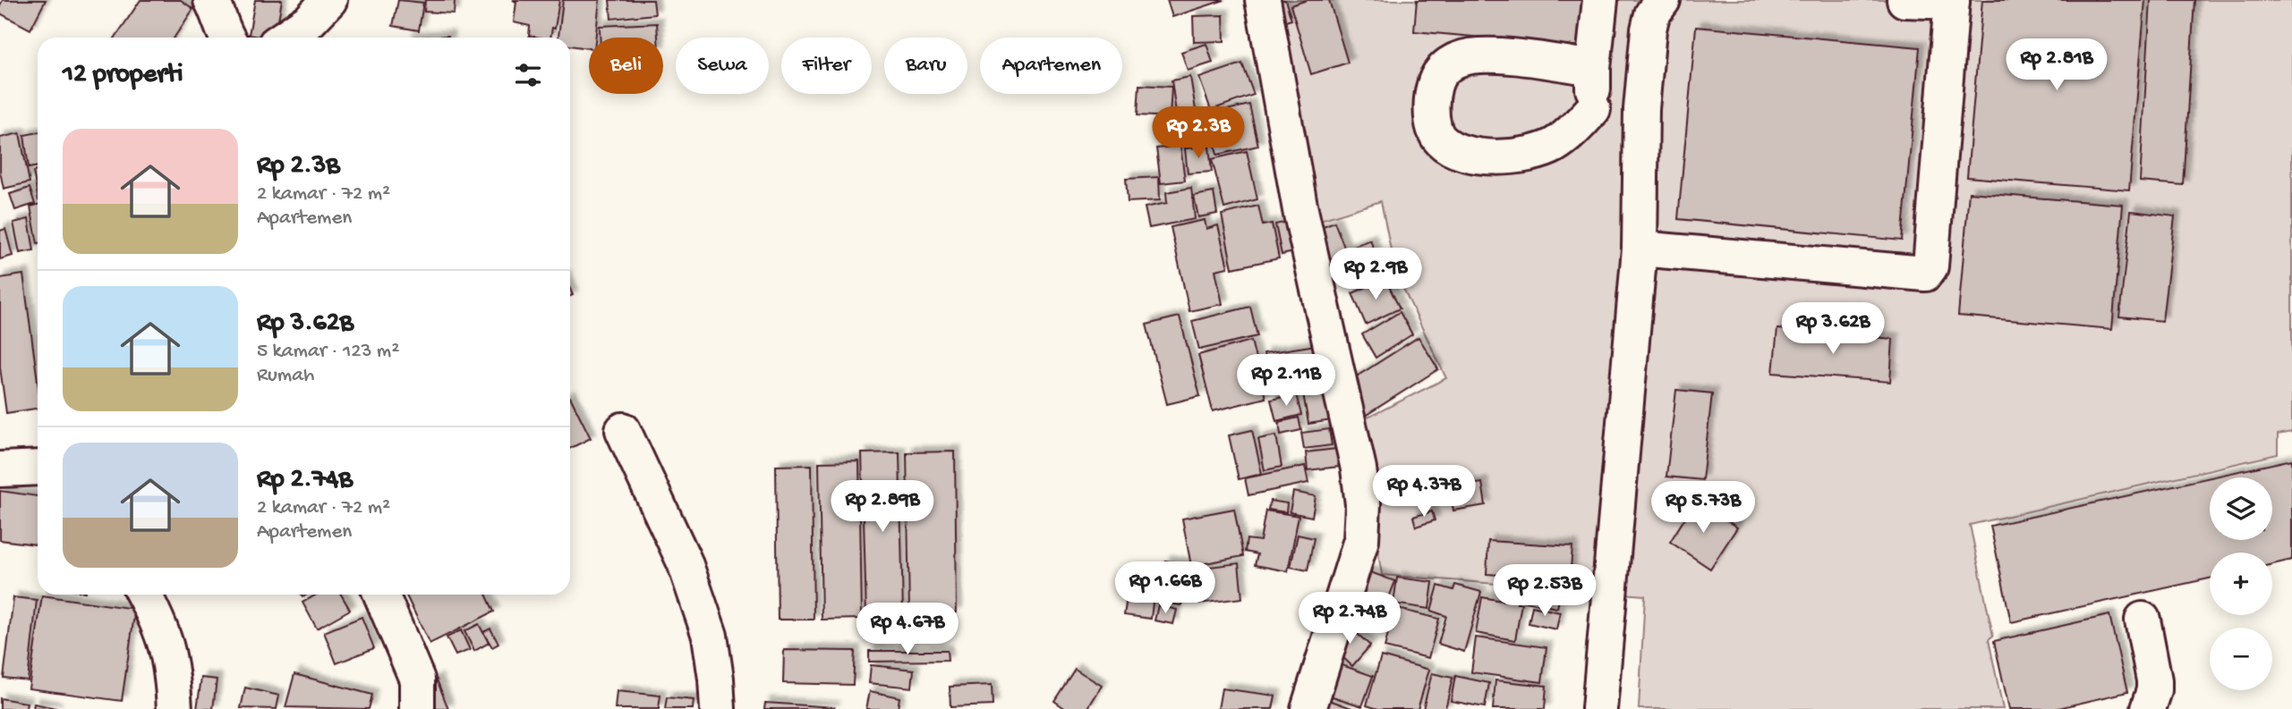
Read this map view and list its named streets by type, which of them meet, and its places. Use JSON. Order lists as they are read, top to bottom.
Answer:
{
  "page": {
    "chip": [
      "Beli",
      "Sewa",
      "Filter",
      "Baru",
      "Apartemen"
    ],
    "heading": "12 properti",
    "price": [
      "Rp 2.81B",
      "Rp 2.3B",
      "Rp 2.9B",
      "Rp 3.62B",
      "Rp 2.11B",
      "Rp 4.37B",
      "Rp 2.89B",
      "Rp 5.73B",
      "Rp 1.66B",
      "Rp 2.53B",
      "Rp 2.74B",
      "Rp 4.67B"
    ],
    "list": [
      {
        "name": "Rp 2.3B",
        "note": "2 kamar · 72 m² · Apartemen"
      },
      {
        "name": "Rp 3.62B",
        "note": "5 kamar · 123 m² · Rumah"
      },
      {
        "name": "Rp 2.74B",
        "note": "2 kamar · 72 m² · Apartemen"
      }
    ],
    "map_buttons": ["+", "−"]
  }
}
